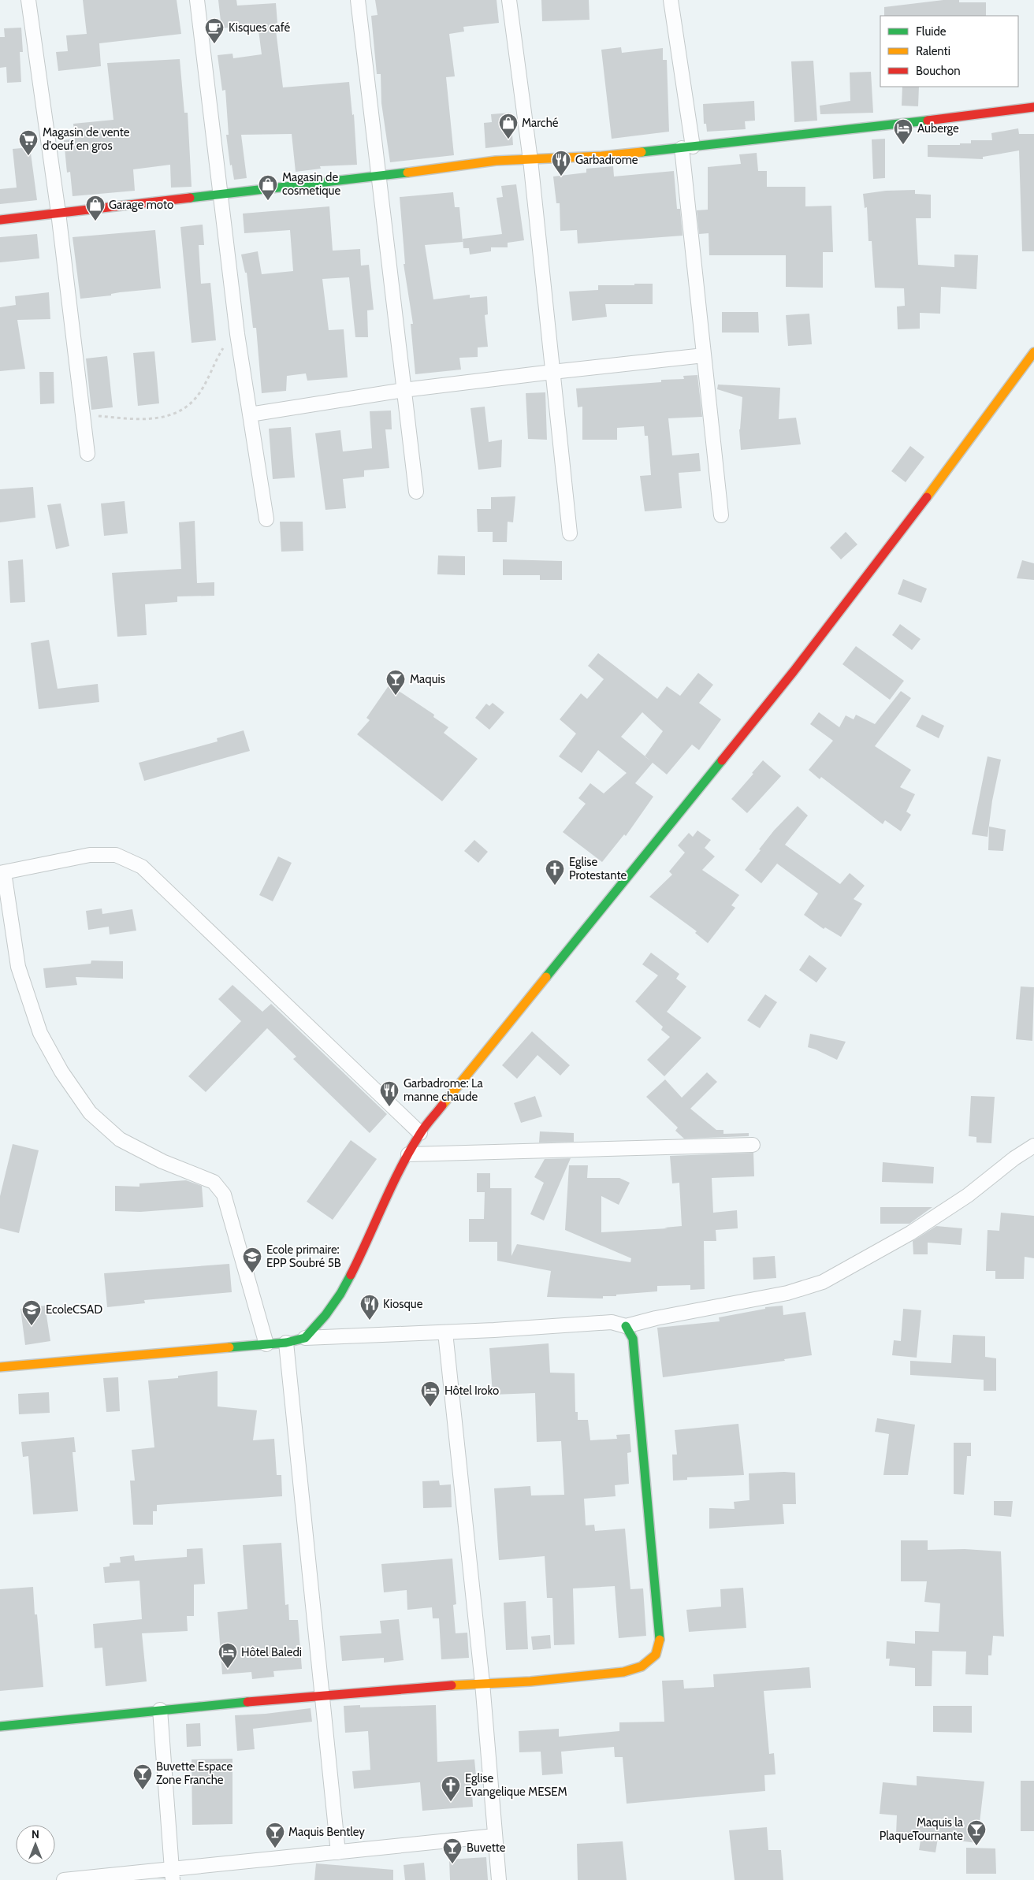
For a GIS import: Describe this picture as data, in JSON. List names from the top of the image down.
{
  "places": {
    "cafe": ["Kisques café"],
    "shop": ["Marché", "Magasin de cosmetique", "Garage moto"],
    "hotel": ["Auberge", "Hôtel Iroko", "Hôtel Baledi"],
    "supermarket": ["Magasin de vente d'oeuf en gros"],
    "restaurant": ["Garbadrome", "Garbadrome: La manne chaude", "Kiosque"],
    "bar": [
      "Maquis",
      "Buvette Espace Zone Franche",
      "Maquis la PlaqueTournante",
      "Maquis Bentley",
      "Buvette"
    ],
    "church": ["Eglise Protestante", "Eglise Evangelique MESEM"],
    "school or university": ["Ecole primaire: EPP Soubré 5B", "EcoleCSAD"]
  },
  "legend": ["Fluide", "Ralenti", "Bouchon"],
  "north": "top"
}
